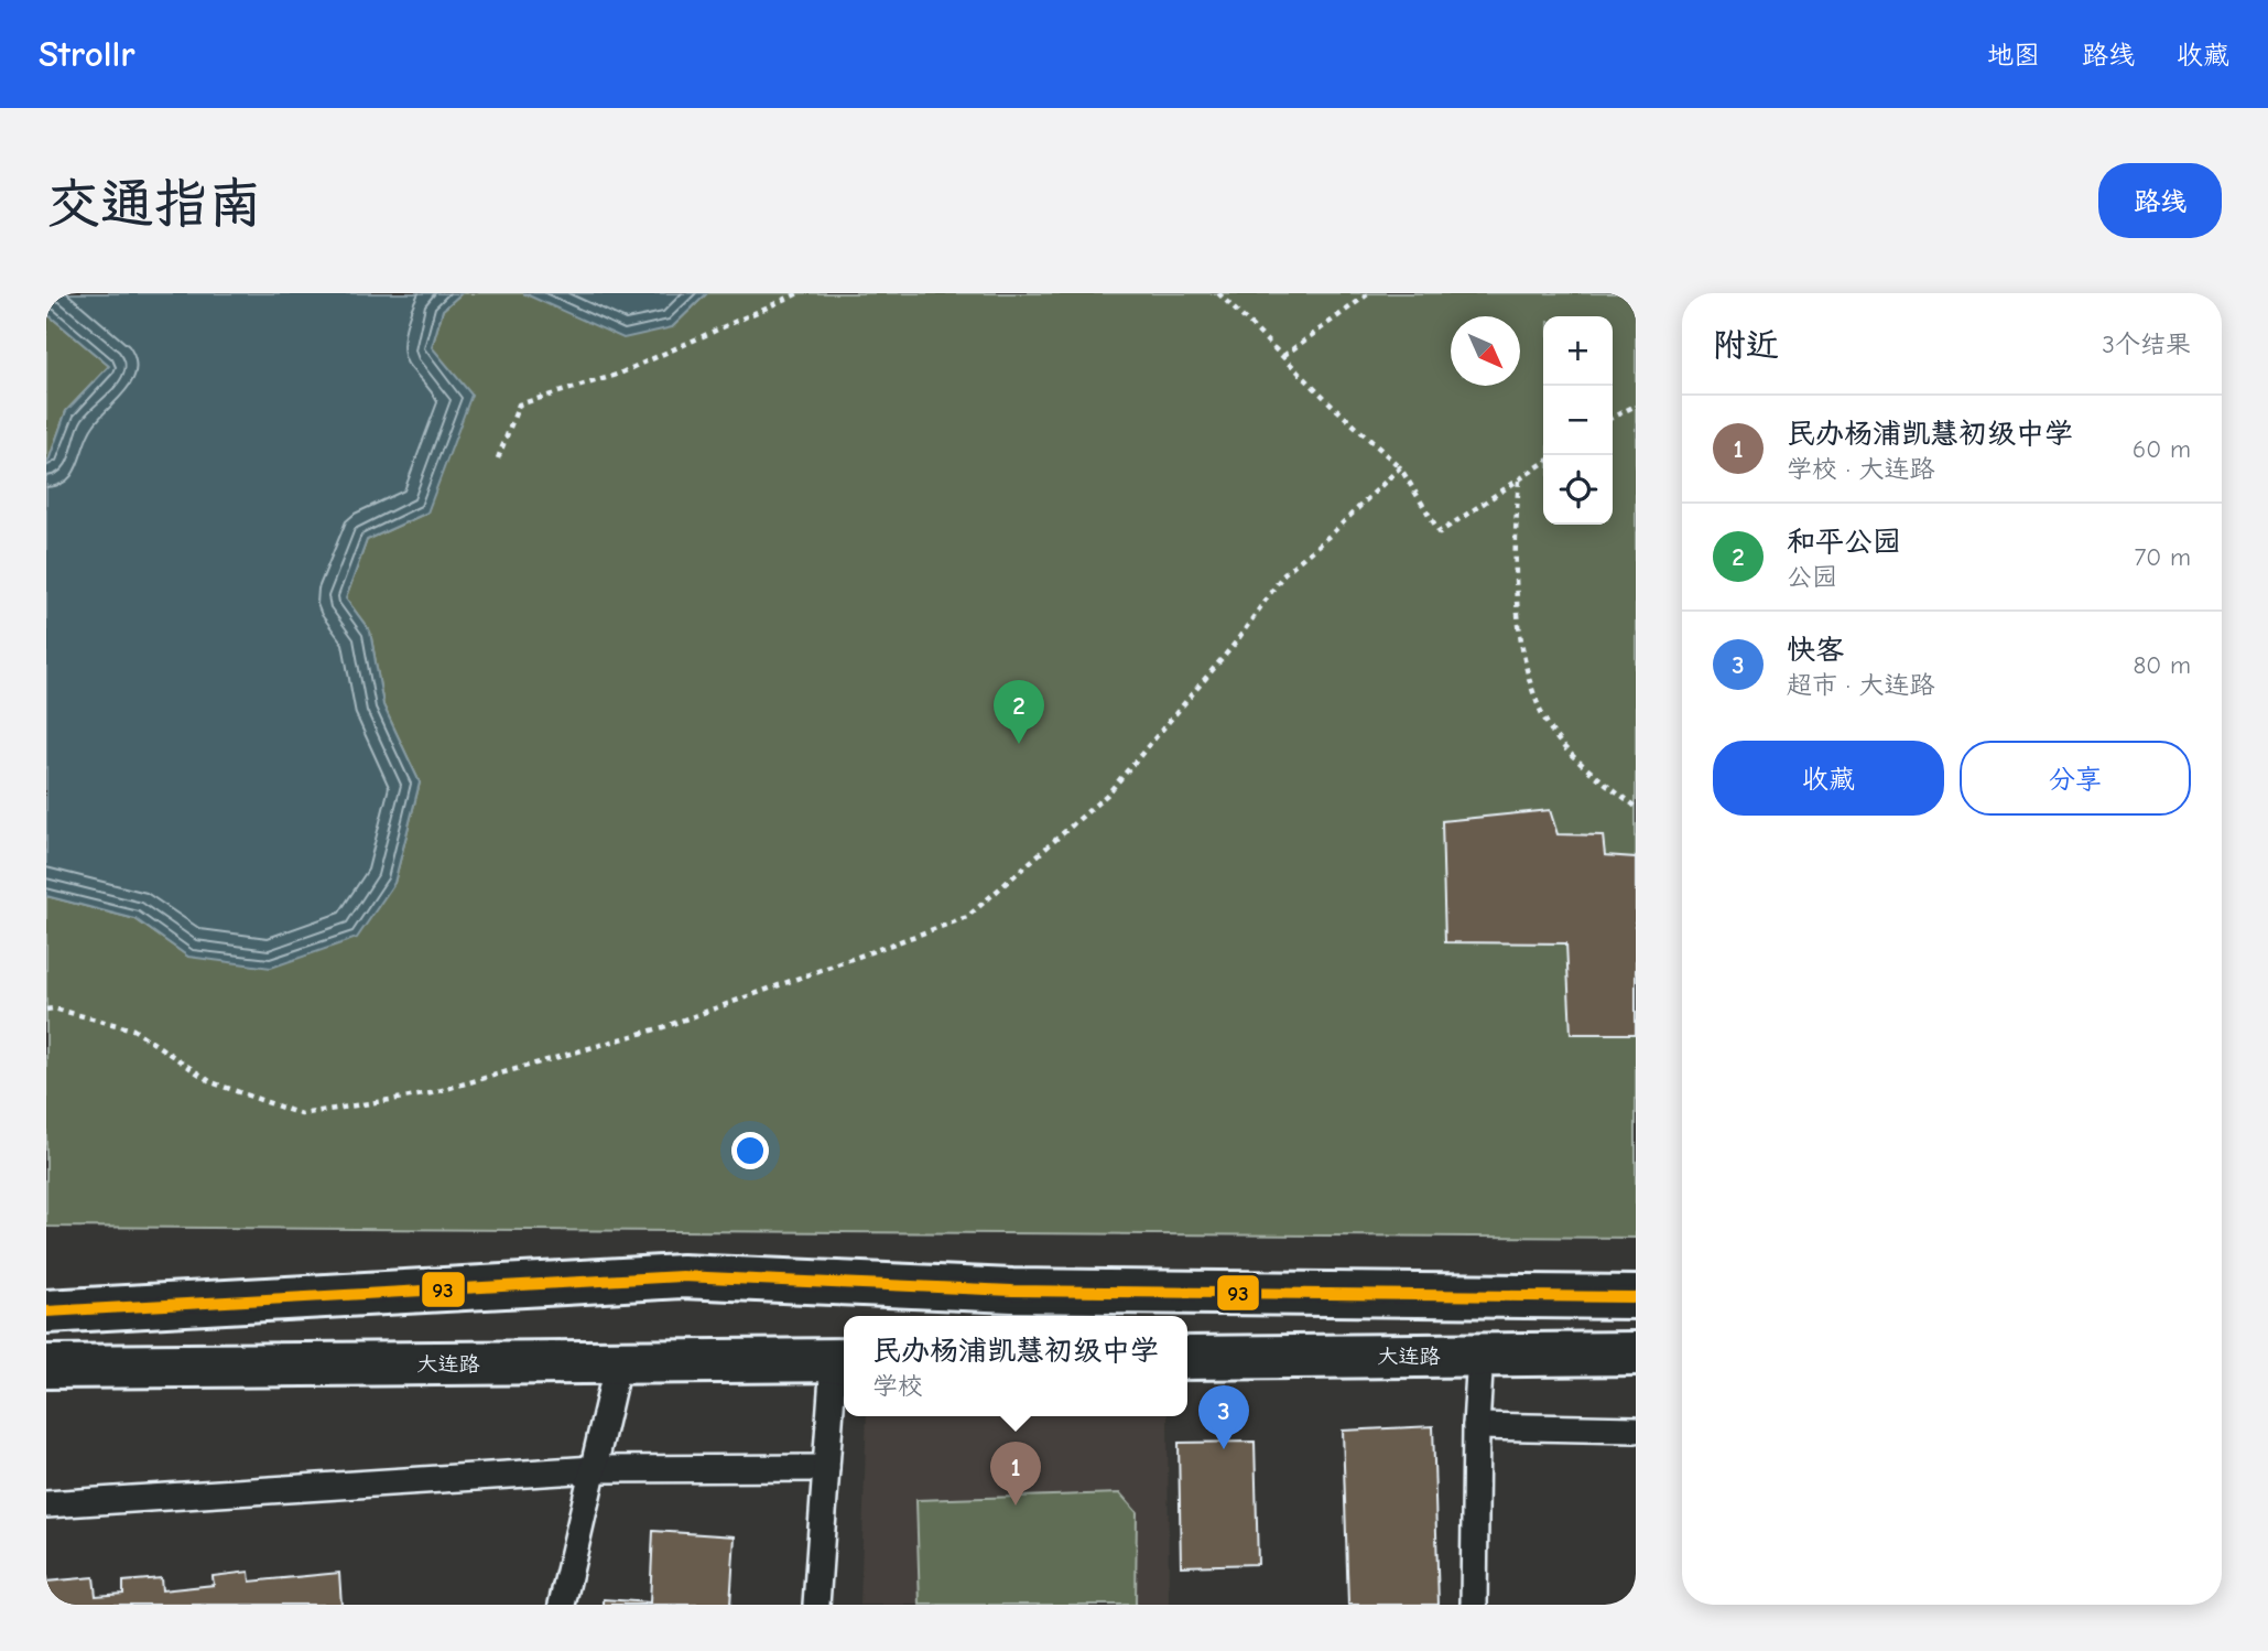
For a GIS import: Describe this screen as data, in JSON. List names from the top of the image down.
{
  "streets": {
    "main road": ["大连路"]
  },
  "lines": ["transit line 93"],
  "north": "bottom right",
  "page": {
    "header": "Strollr",
    "nav": ["地图", "路线", "收藏"],
    "buttons": [
      "路线",
      ["收藏", "分享"]
    ],
    "title": "交通指南",
    "heading": ["附近", "3个结果"],
    "map_buttons": ["+", "−"],
    "list": [
      {
        "mark": "1",
        "name": "民办杨浦凯慧初级中学",
        "note": "学校 · 大连路",
        "value": "60 m"
      },
      {
        "mark": "2",
        "name": "和平公园",
        "note": "公园",
        "value": "70 m"
      },
      {
        "mark": "3",
        "name": "快客",
        "note": "超市 · 大连路",
        "value": "80 m"
      }
    ],
    "pins": ["2", "3", "1"],
    "popup": ["民办杨浦凯慧初级中学", "学校"]
  }
}
